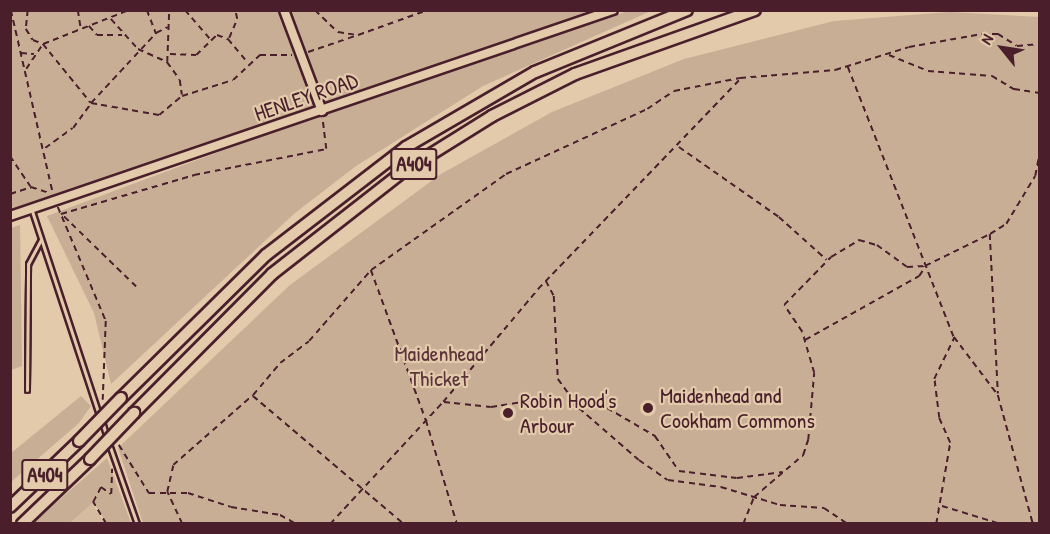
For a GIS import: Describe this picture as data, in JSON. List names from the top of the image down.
{
  "streets": {
    "highway": ["A404"],
    "street": ["HENLEY ROAD"]
  },
  "parks": ["Maidenhead Thicket"],
  "places": ["Maidenhead and Cookham Commons", "Robin Hood's Arbour"],
  "north": "top left"
}
